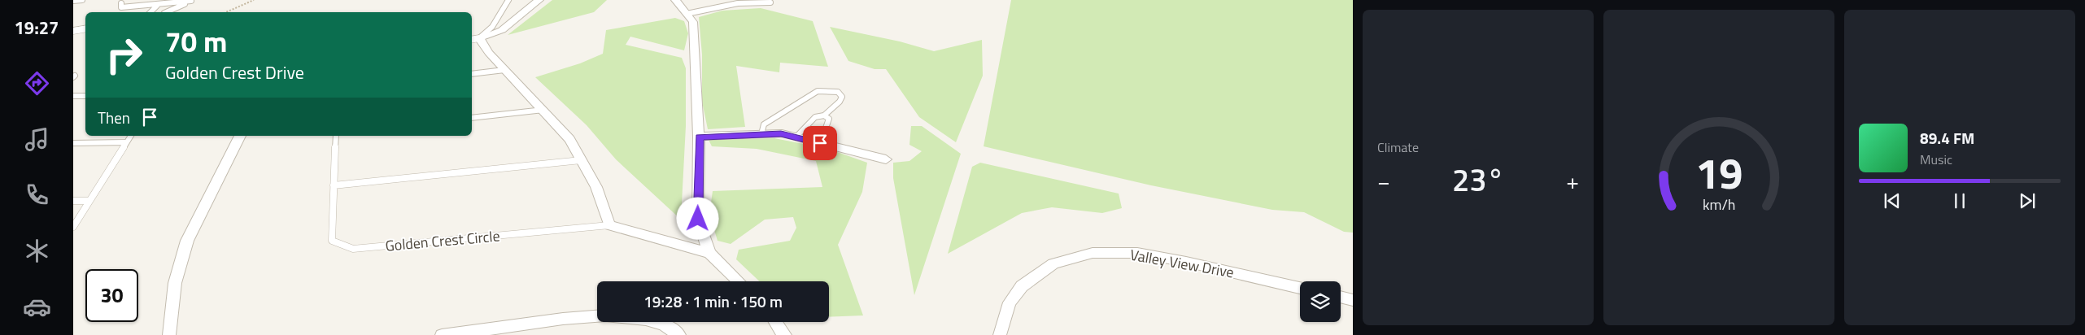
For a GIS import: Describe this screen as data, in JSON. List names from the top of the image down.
{
  "streets": {
    "street": ["Golden Crest Circle", "Valley View Drive"]
  },
  "page": {
    "tabs": "19:27",
    "tile": "Climate",
    "turn": ["70 m", "Golden Crest Drive"],
    "then": "Then",
    "song": ["89.4 FM", "Music"],
    "heat": ["−", "23°", "+"],
    "limit": "30",
    "trip": "19:28 · 1 min · 150 m",
    "gauge": ["19", "km/h"]
  }
}
